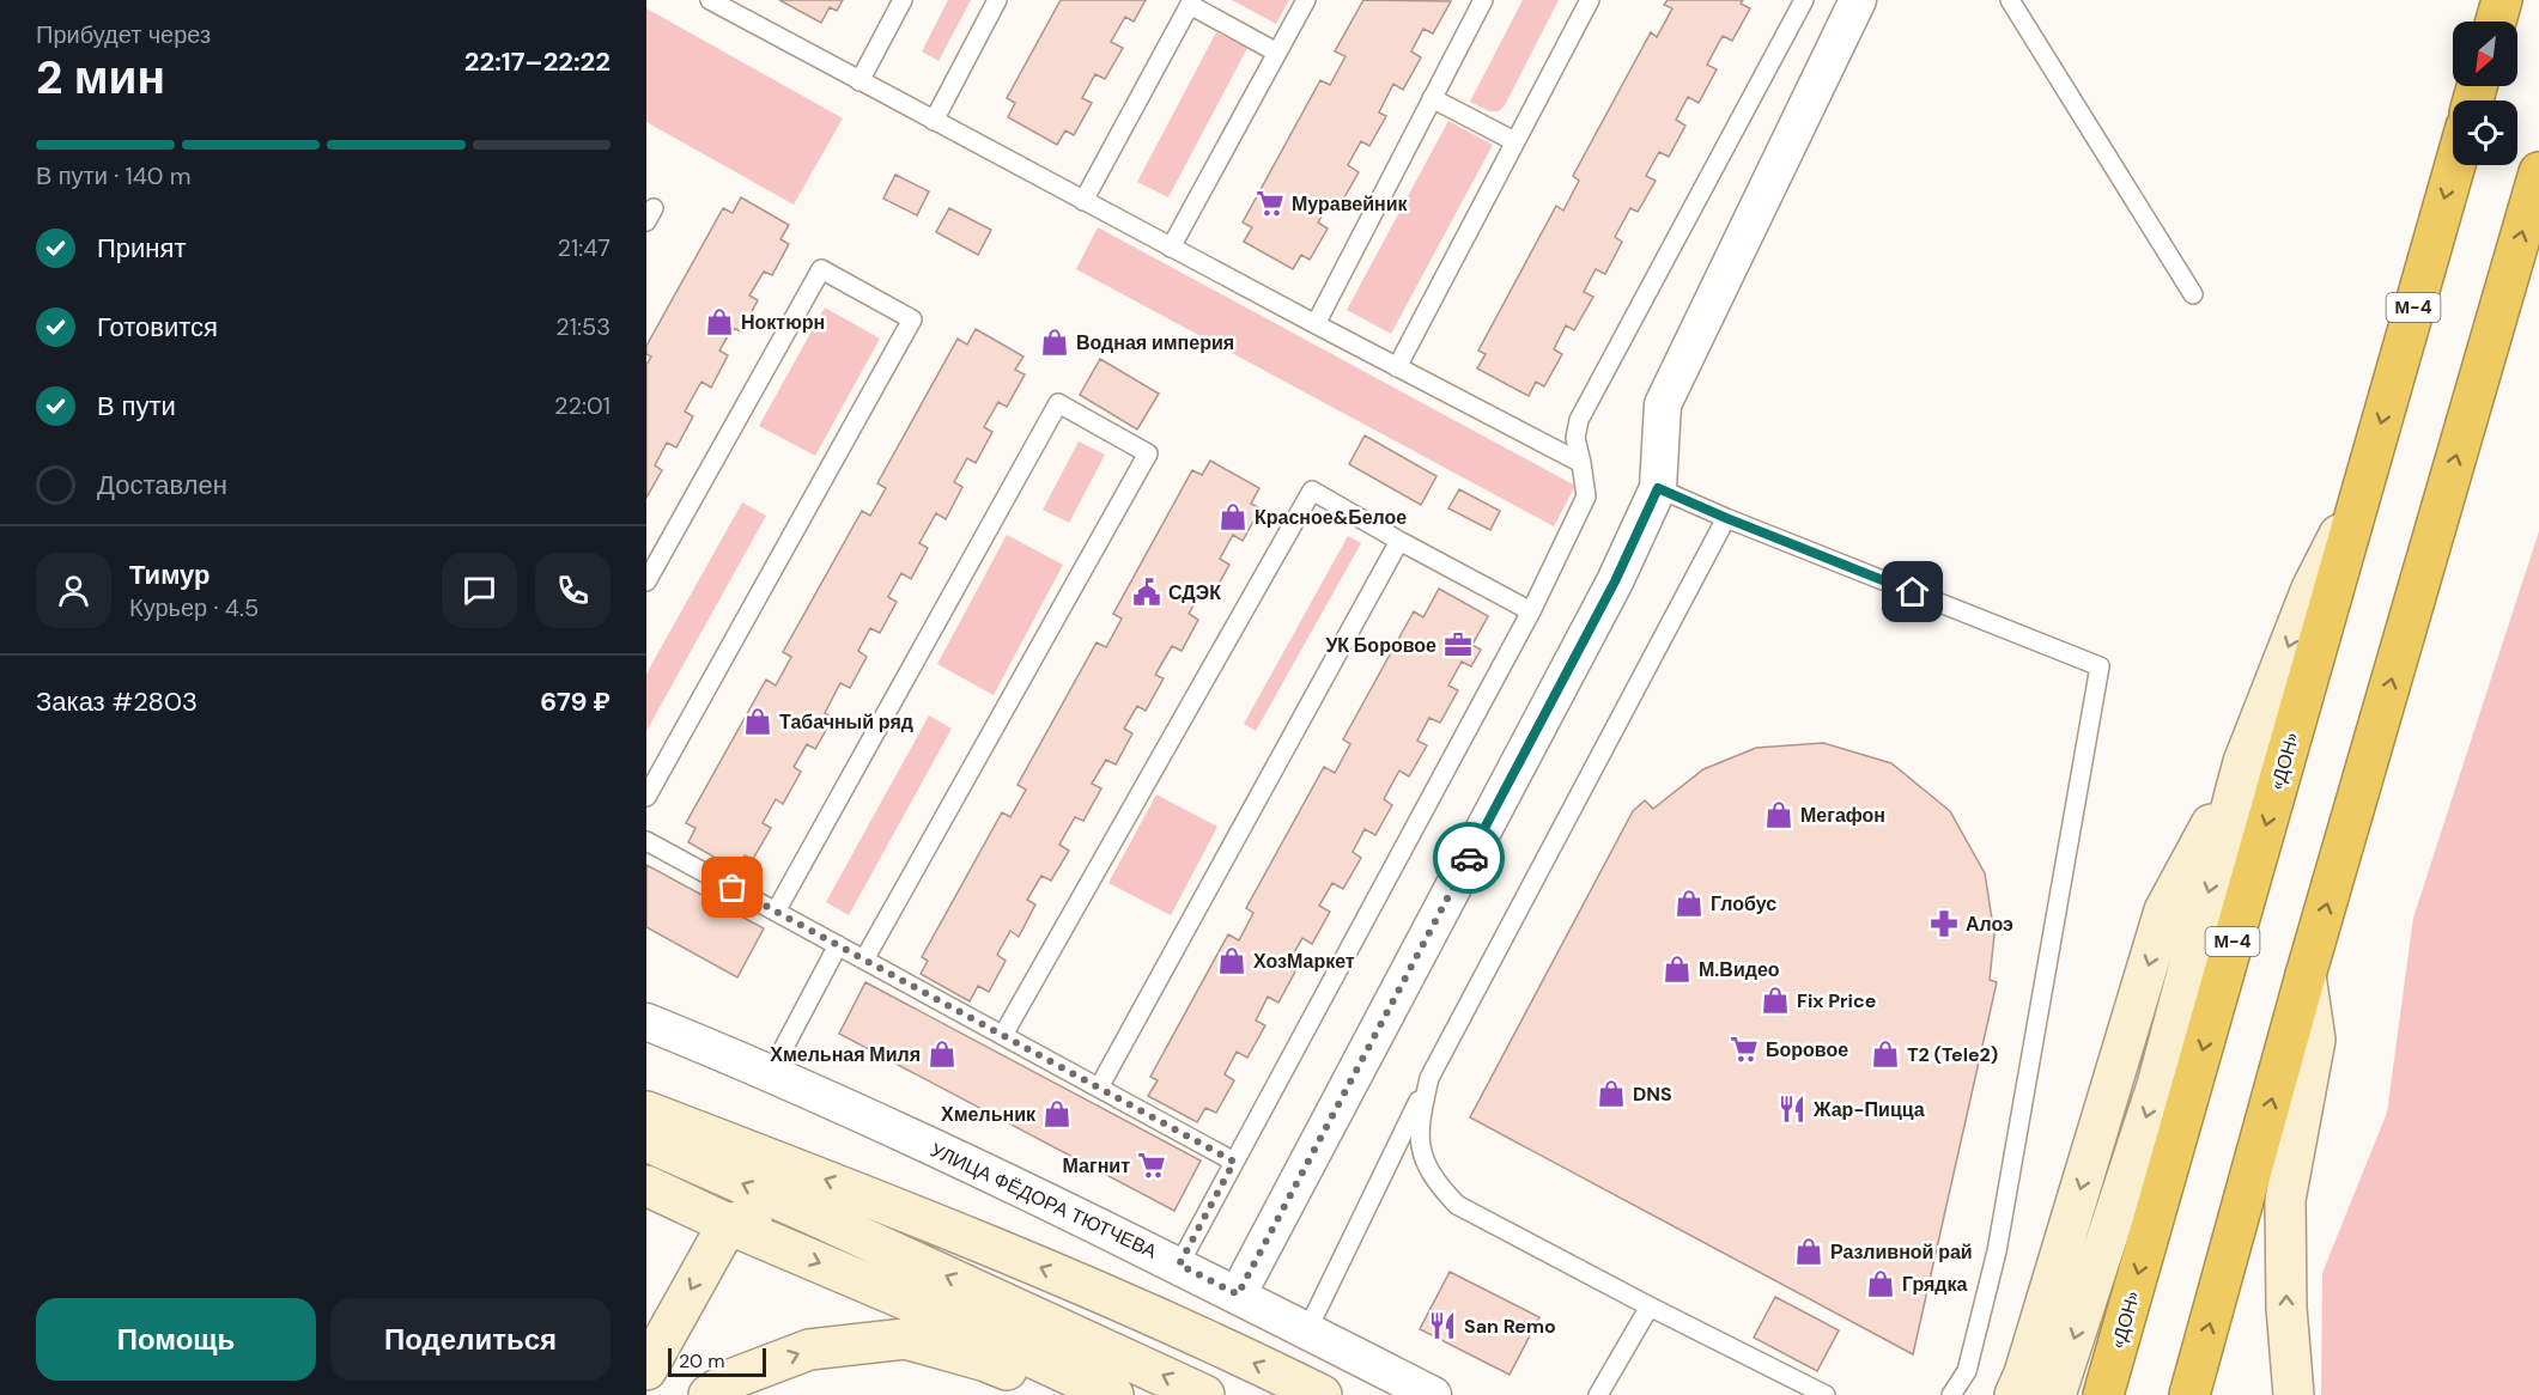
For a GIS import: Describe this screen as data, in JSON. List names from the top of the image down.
{
  "streets": {
    "highway": ["М-4", "«ДОН»"],
    "street": ["УЛИЦА ФЁДОРА ТЮТЧЕВА"]
  },
  "places": {
    "supermarket": ["Муравейник", "Боровое", "Магнит"],
    "shop": [
      "Ноктюрн",
      "Водная империя",
      "Красное&Белое",
      "Табачный ряд",
      "Мегафон",
      "Глобус",
      "ХозМаркет",
      "М.Видео",
      "Fix Price",
      "Хмельная Миля",
      "T2 (Tele2)",
      "DNS",
      "Хмельник",
      "Разливной рай",
      "Грядка"
    ],
    "public building": ["СДЭК"],
    "office": ["УК Боровое"],
    "pharmacy": ["Алоэ"],
    "restaurant": ["Жар-Пицца", "San Remo"]
  },
  "scale_bar": "20 m",
  "north": "bottom left",
  "page": {
    "heading": ["2 мин", "Прибудет через", "22:17–22:22"],
    "panel": [
      "Тимур",
      "Курьер · 4.5",
      "Заказ #2803",
      "679 ₽"
    ],
    "bar": "В пути · 140 m",
    "list": [
      ["Принят", "21:47"],
      ["Готовится", "21:53"],
      ["В пути", "22:01"],
      "Доставлен"
    ],
    "buttons": ["Помощь", "Поделиться"],
    "scale": "20 m"
  }
}
